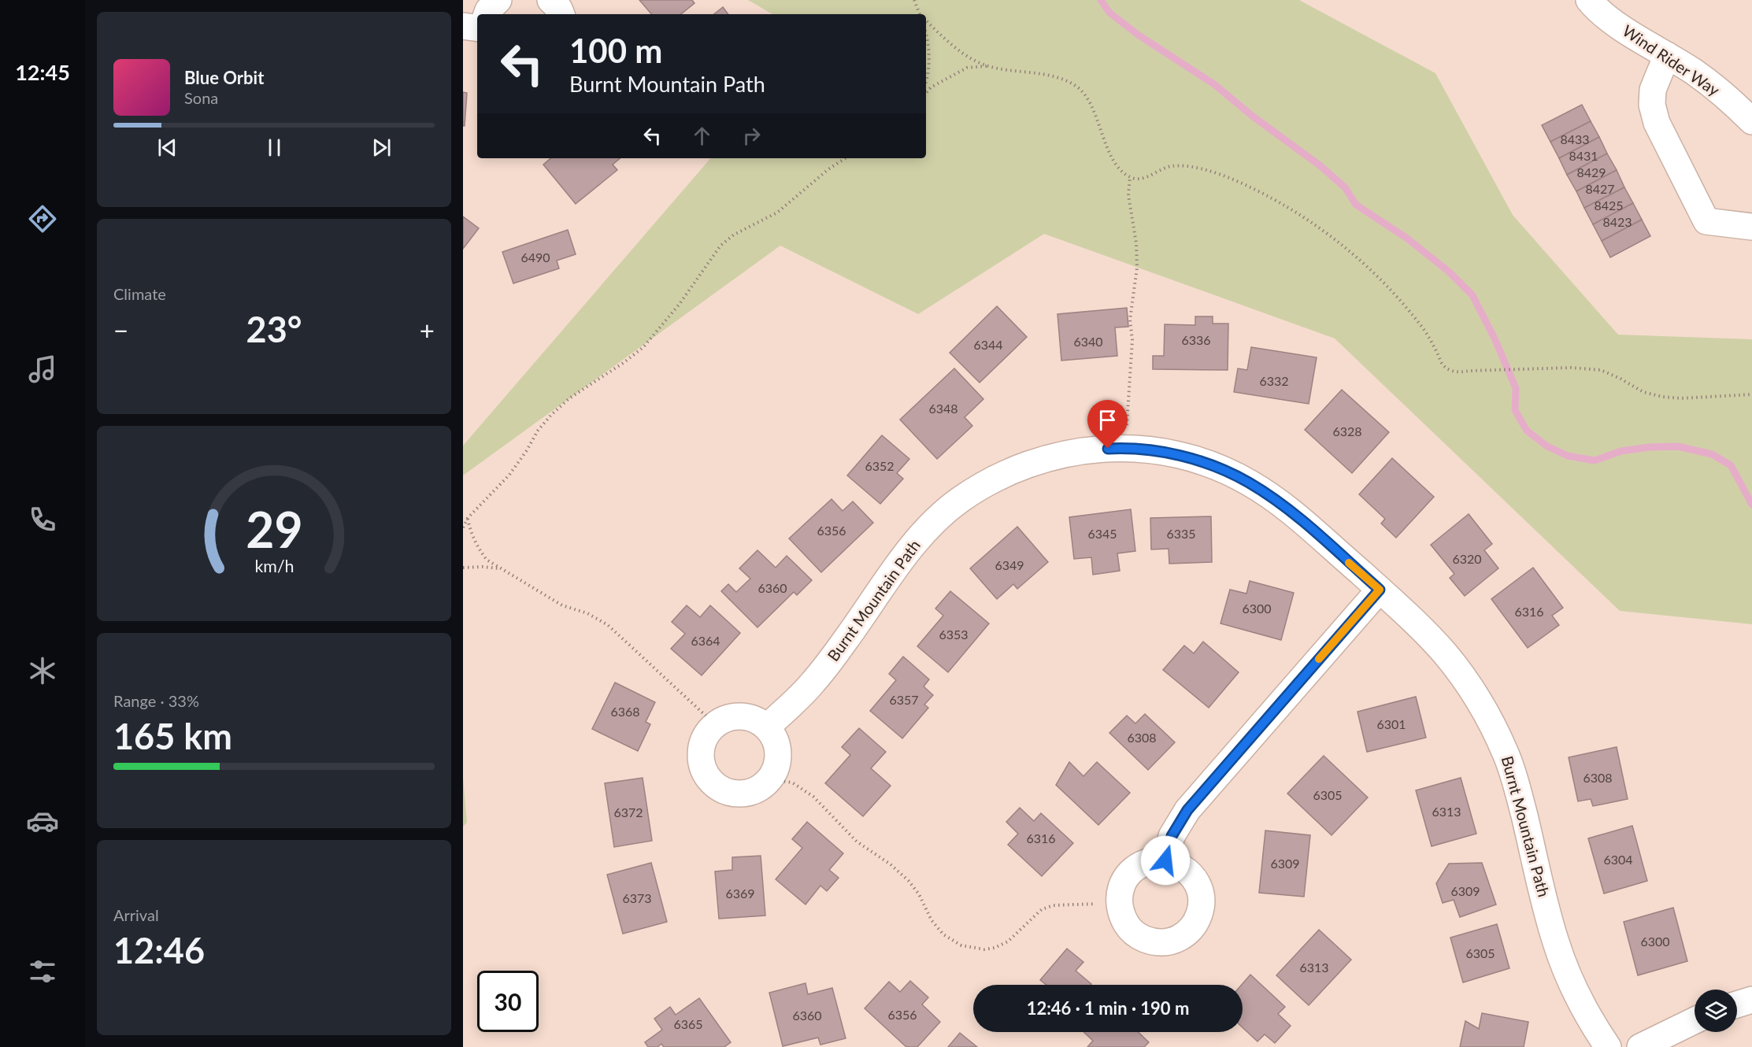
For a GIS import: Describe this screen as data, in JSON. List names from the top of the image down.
{
  "streets": {
    "street": ["Wind Rider Way", "Burnt Mountain Path"]
  },
  "house_numbers": [
    "8433",
    "8431",
    "8429",
    "8427",
    "8425",
    "8423",
    "6490",
    "6336",
    "6340",
    "6344",
    "6332",
    "6348",
    "6328",
    "6352",
    "6356",
    "6345",
    "6335",
    "6320",
    "6349",
    "6360",
    "6300",
    "6316",
    "6353",
    "6364",
    "6357",
    "6368",
    "6301",
    "6308",
    "6308",
    "6305",
    "6313",
    "6372",
    "6316",
    "6304",
    "6309",
    "6309",
    "6369",
    "6373",
    "6300",
    "6305",
    "6313",
    "6356",
    "6360",
    "6365"
  ],
  "page": {
    "tabs": "12:45",
    "turn": ["100 m", "Burnt Mountain Path"],
    "song": ["Blue Orbit", "Sona"],
    "tile": [
      "Climate",
      ["Range · 33%", "165 km"],
      ["Arrival", "12:46"]
    ],
    "heat": ["−", "23°", "+"],
    "limit": "30",
    "trip": "12:46 · 1 min · 190 m",
    "gauge": ["29", "km/h"]
  }
}
